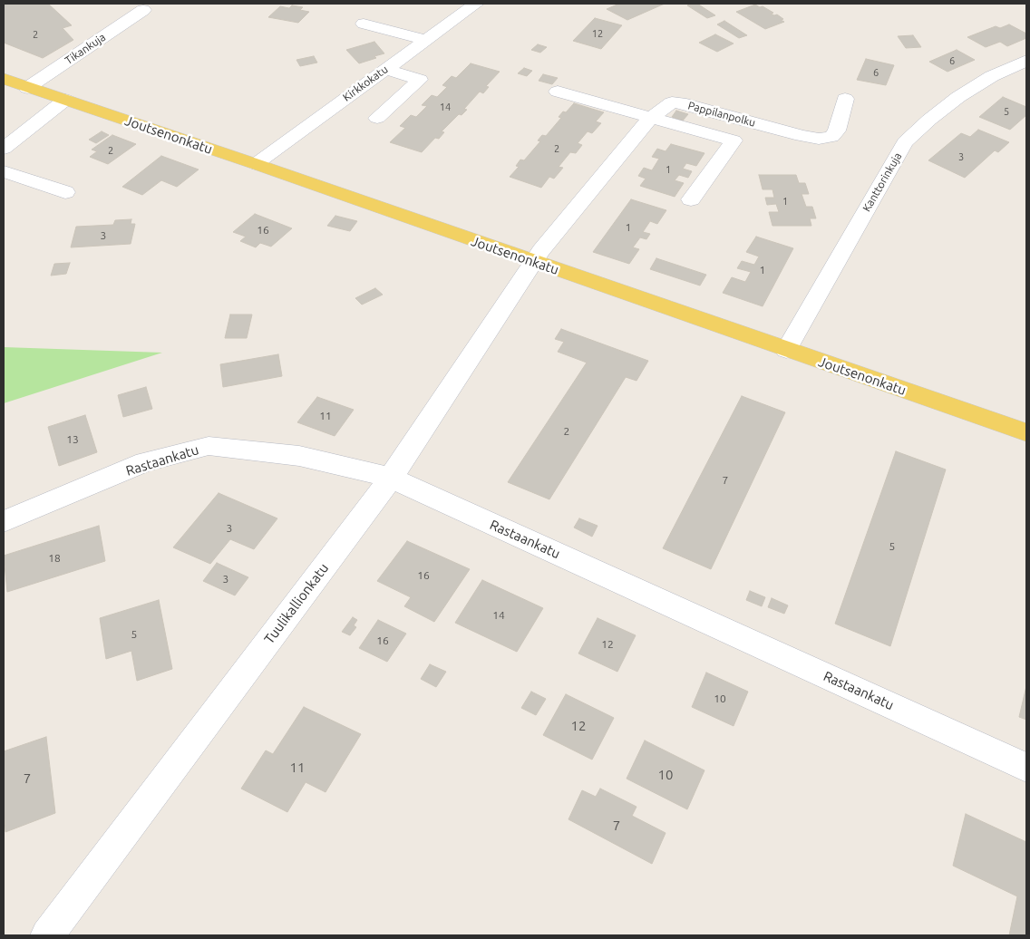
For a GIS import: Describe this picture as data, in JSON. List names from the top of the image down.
{
  "streets": {
    "main road": ["Joutsenonkatu"],
    "street": [
      "Tikankuja",
      "Kirkkokatu",
      "Pappilanpolku",
      "Kanttorinkuja",
      "Rastaankatu",
      "Tuulikallionkatu"
    ]
  },
  "crossings": [
    ["Tikankuja", "Joutsenonkatu"],
    ["Kirkkokatu", "Joutsenonkatu"],
    ["Pappilanpolku", "Joutsenonkatu"],
    ["Pappilanpolku", "Tuulikallionkatu"],
    ["Joutsenonkatu", "Kanttorinkuja"],
    ["Joutsenonkatu", "Tuulikallionkatu"],
    ["Rastaankatu", "Tuulikallionkatu"]
  ],
  "house_numbers": [
    "12",
    "2",
    "6",
    "6",
    "14",
    "5",
    "2",
    "2",
    "3",
    "1",
    "1",
    "1",
    "16",
    "3",
    "1",
    "11",
    "2",
    "13",
    "7",
    "3",
    "5",
    "18",
    "16",
    "3",
    "14",
    "5",
    "16",
    "12",
    "10",
    "12",
    "11",
    "10",
    "7",
    "7"
  ]
}
